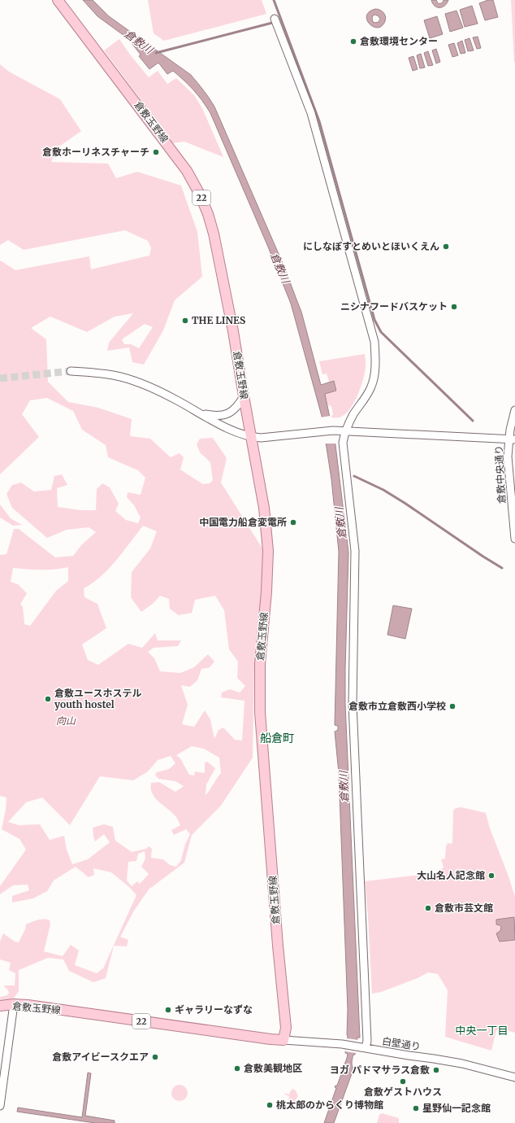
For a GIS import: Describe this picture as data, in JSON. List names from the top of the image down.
{
  "streets": {
    "main road": ["倉敷玉野線", "22"],
    "street": ["倉敷中央通り", "白壁通り"]
  },
  "crossings": [
    ["倉敷玉野線", "白壁通り"]
  ],
  "districts": ["船倉町", "中央一丁目"],
  "water": ["倉敷川"],
  "parks": ["向山"],
  "places": [
    "倉敷環境センター",
    "倉敷ホーリネスチャーチ",
    "にしなぽすとめいとほいくえん",
    "ニシナフードバスケット",
    "THE LINES",
    "中国電力船倉変電所",
    "倉敷ユースホステル youth hostel",
    "倉敷市立倉敷西小学校",
    "大山名人記念館",
    "倉敷市芸文館",
    "ギャラリーなずな",
    "倉敷アイビースクエア",
    "倉敷美観地区",
    "ヨガ パドマサラス倉敷",
    "倉敷ゲストハウス",
    "桃太郎のからくり博物館",
    "星野仙一記念館"
  ]
}
